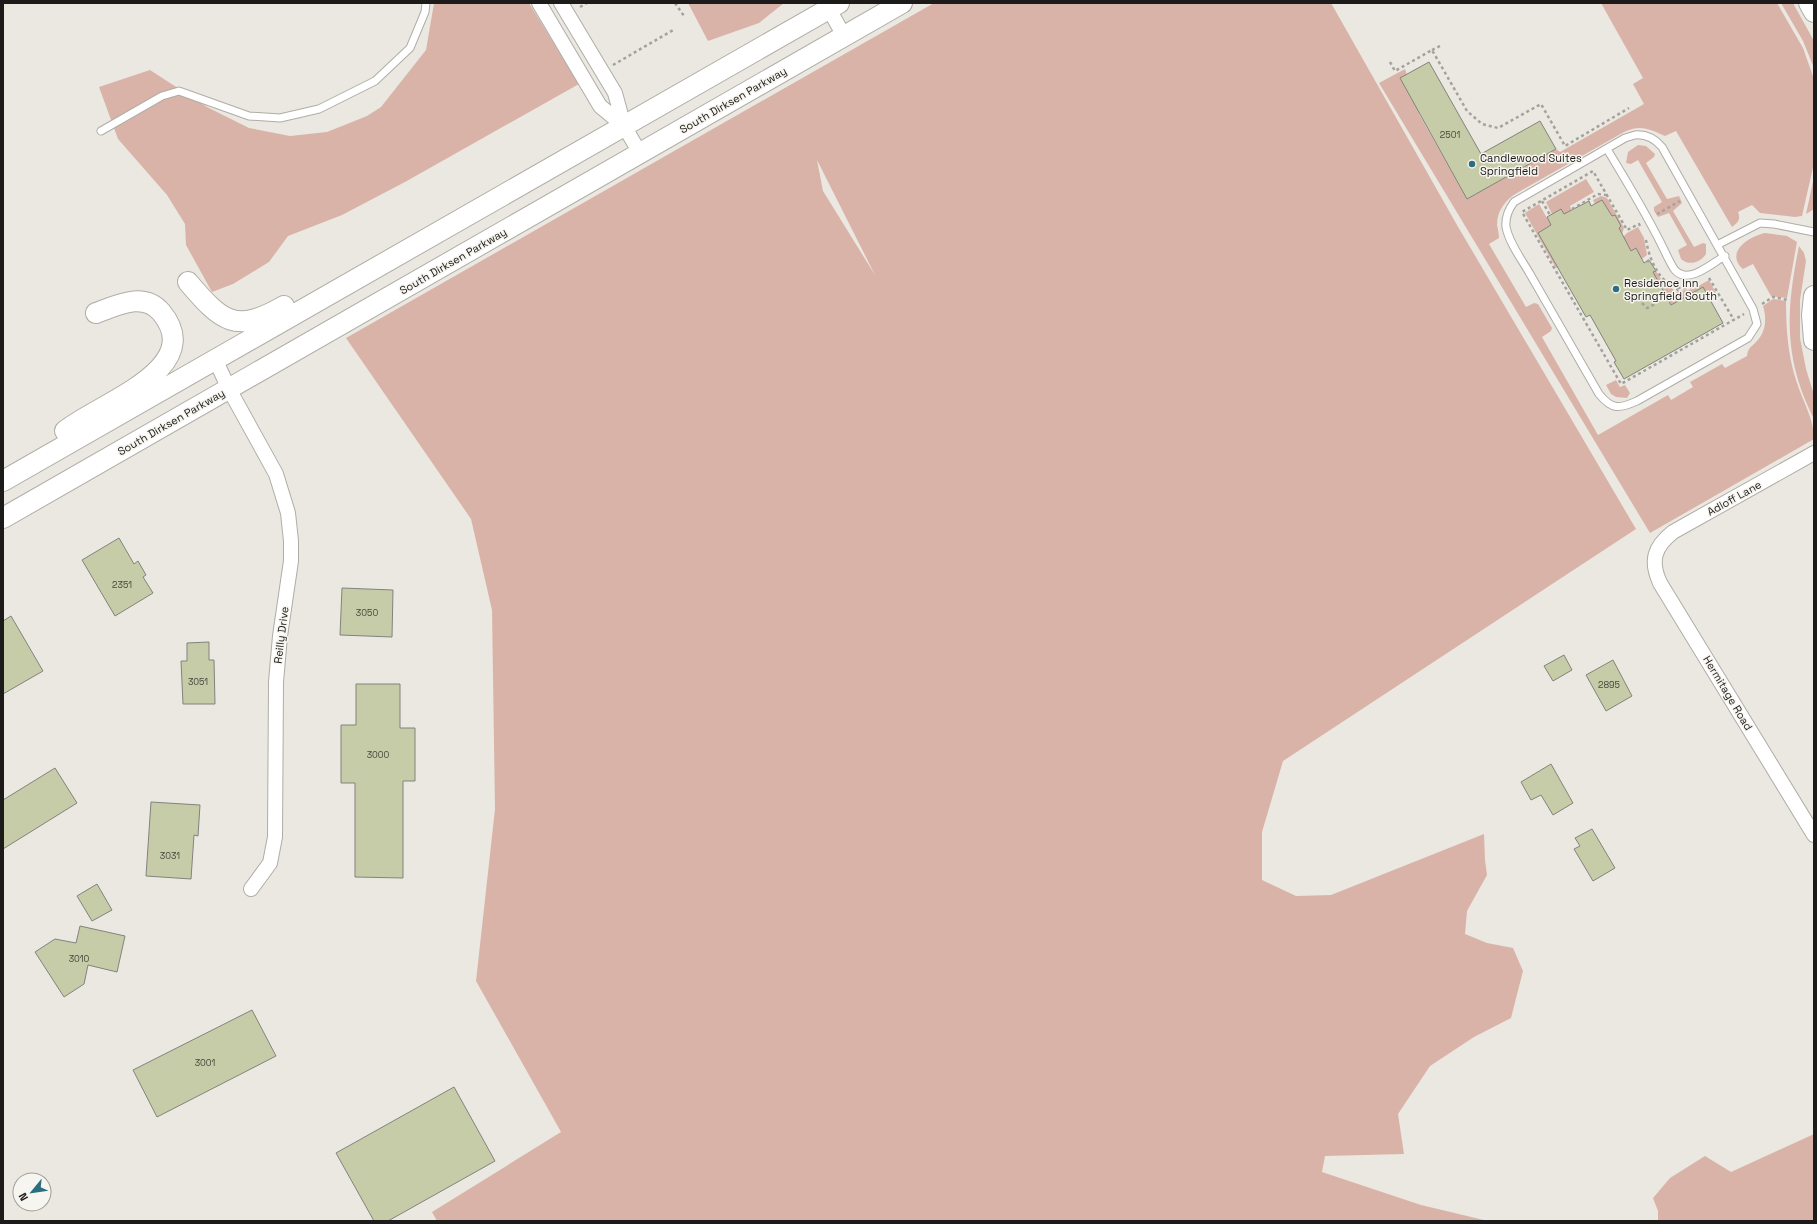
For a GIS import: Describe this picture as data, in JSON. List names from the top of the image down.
{
  "streets": {
    "main road": ["South Dirksen Parkway"],
    "street": ["Adloff Lane", "Reilly Drive", "Hermitage Road"]
  },
  "crossings": [
    ["South Dirksen Parkway", "Reilly Drive"],
    ["Adloff Lane", "Hermitage Road"]
  ],
  "places": ["Candlewood Suites Springfield", "Residence Inn Springfield South"],
  "house_numbers": [
    "2501",
    "2351",
    "3050",
    "3051",
    "2895",
    "3000",
    "3031",
    "3010",
    "3001"
  ],
  "north": "bottom left"
}
